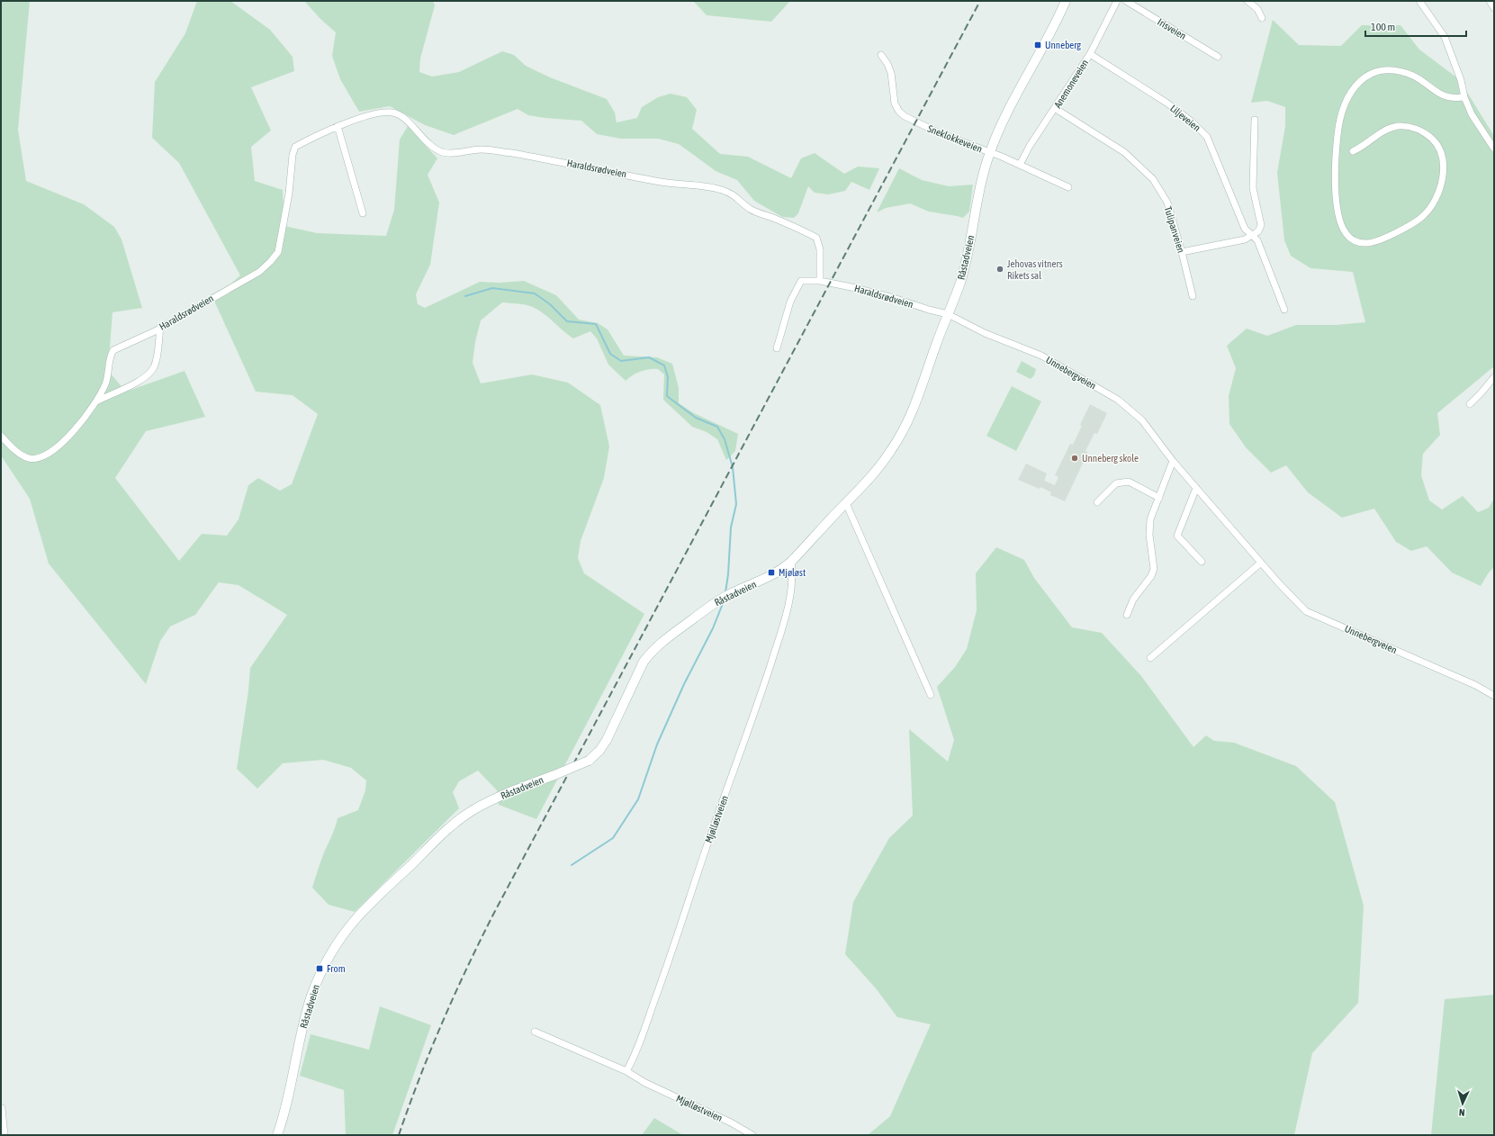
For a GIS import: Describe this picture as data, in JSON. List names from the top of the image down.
{
  "streets": {
    "main road": ["Råstadveien"],
    "street": [
      "Irisveien",
      "Anemoneveien",
      "Liljeveien",
      "Sneklokkeveien",
      "Haraldsrødveien",
      "Tulipanveien",
      "Unnebergveien",
      "Mjølløstveien"
    ]
  },
  "crossings": [
    ["Anemoneveien", "Liljeveien"],
    ["Anemoneveien", "Sneklokkeveien"],
    ["Anemoneveien", "Tulipanveien"],
    ["Sneklokkeveien", "Råstadveien"],
    ["Haraldsrødveien", "Råstadveien"],
    ["Haraldsrødveien", "Unnebergveien"],
    ["Råstadveien", "Unnebergveien"],
    ["Råstadveien", "Mjølløstveien"]
  ],
  "places": {
    "transit": ["Unneberg", "Mjøløst", "From"],
    "other": ["Jehovas vitners Rikets sal", "Unneberg skole"]
  },
  "scale_bar": "100 m",
  "north": "bottom"
}
